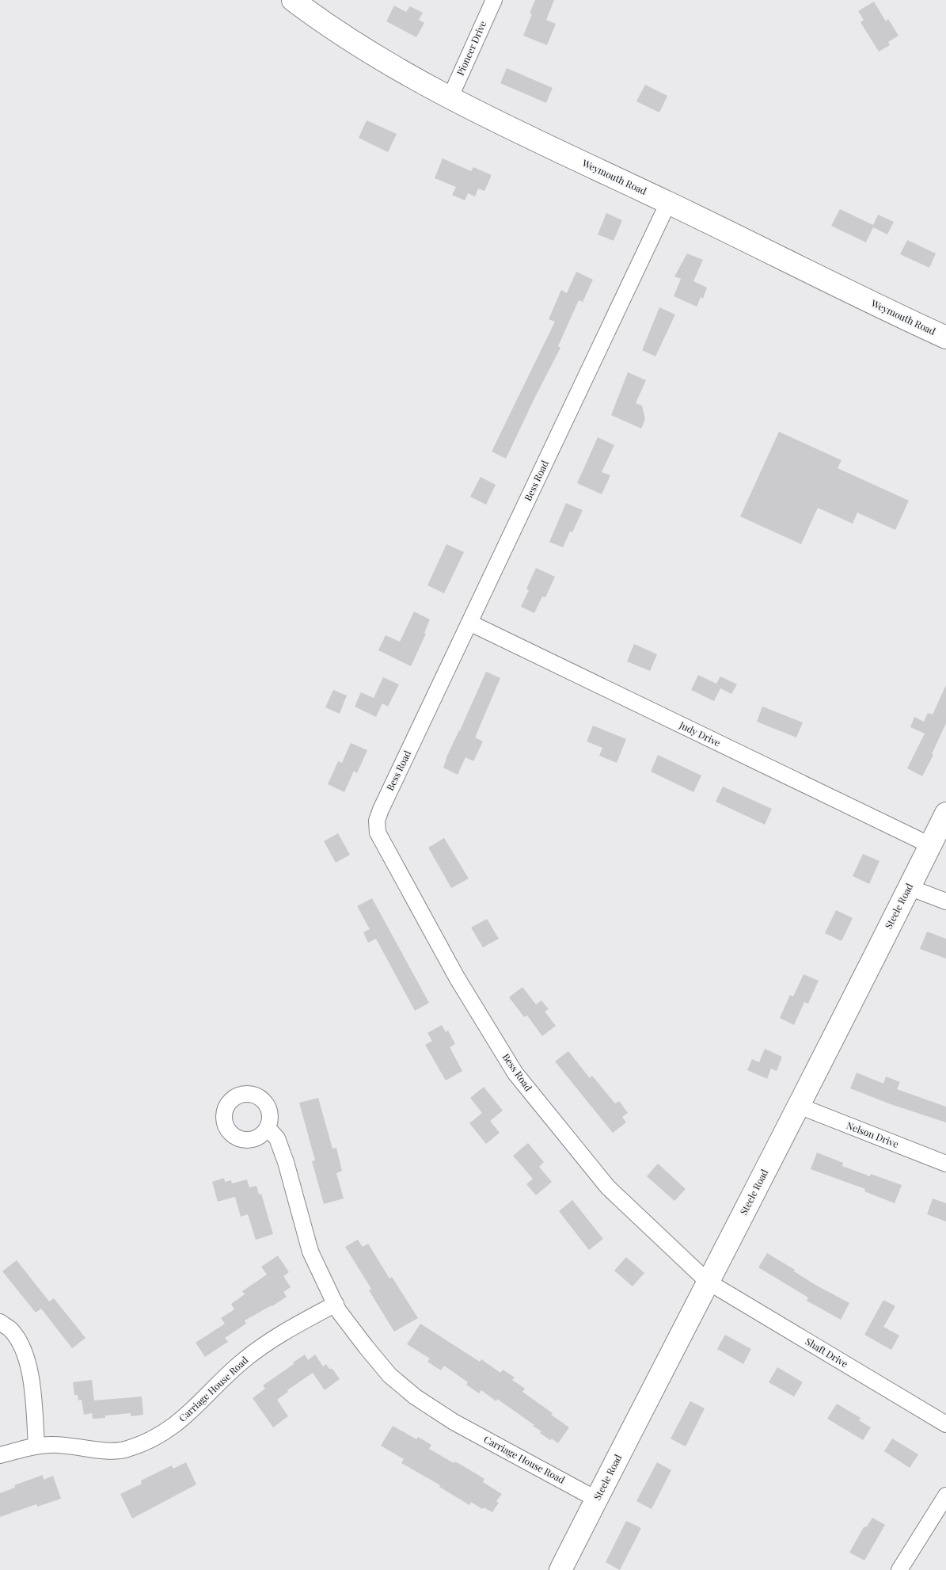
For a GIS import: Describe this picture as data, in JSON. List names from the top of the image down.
{
  "streets": {
    "street": [
      "Pioneer Drive",
      "Weymouth Road",
      "Bess Road",
      "Judy Drive",
      "Steele Road",
      "Nelson Drive",
      "Shaft Drive",
      "Carriage House Road"
    ]
  },
  "crossings": [
    ["Pioneer Drive", "Weymouth Road"],
    ["Weymouth Road", "Bess Road"],
    ["Bess Road", "Judy Drive"],
    ["Bess Road", "Steele Road"],
    ["Bess Road", "Shaft Drive"],
    ["Judy Drive", "Steele Road"],
    ["Steele Road", "Nelson Drive"],
    ["Steele Road", "Shaft Drive"],
    ["Steele Road", "Carriage House Road"]
  ]
}
